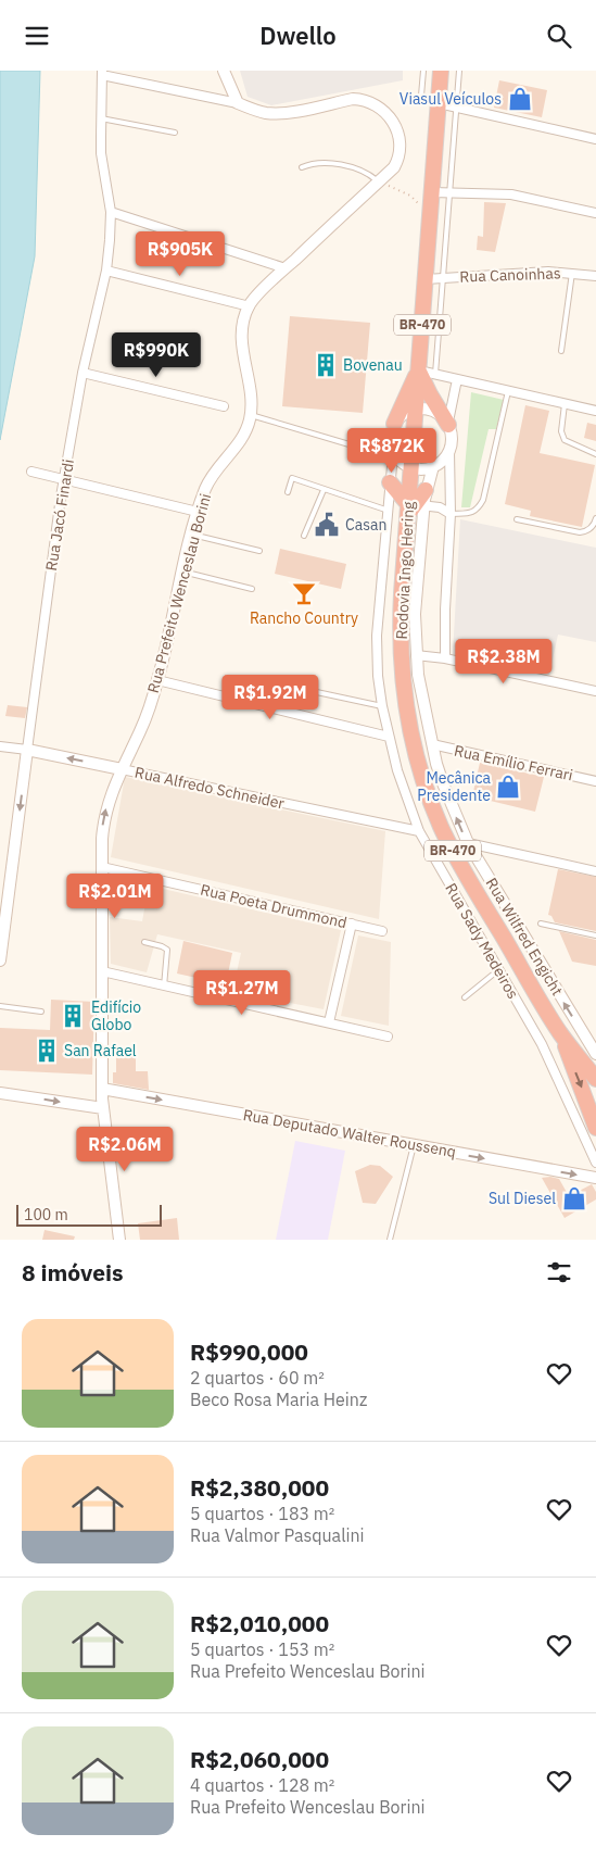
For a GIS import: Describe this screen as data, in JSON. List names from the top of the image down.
{
  "streets": {
    "highway": ["BR-470", "Rodovia Ingo Hering"],
    "street": [
      "Rua Canoinhas",
      "Rua Jacó Finardi",
      "Rua Prefeito Wenceslau Borini",
      "Rua Emílio Ferrari",
      "Rua Alfredo Schneider",
      "Rua Poeta Drummond",
      "Rua Wilfred Engicht",
      "Rua Sady Medeiros",
      "Rua Deputado Walter Roussenq"
    ]
  },
  "crossings": [
    ["Rua Canoinhas", "Rodovia Ingo Hering"],
    ["Rua Jacó Finardi", "Rua Alfredo Schneider"],
    ["Rodovia Ingo Hering", "Rua Wilfred Engicht"],
    ["Rua Prefeito Wenceslau Borini", "Rua Alfredo Schneider"],
    ["Rua Prefeito Wenceslau Borini", "Rua Poeta Drummond"],
    ["Rua Prefeito Wenceslau Borini", "Rua Deputado Walter Roussenq"],
    ["Rua Emílio Ferrari", "Rua Wilfred Engicht"],
    ["Rua Alfredo Schneider", "Rua Sady Medeiros"]
  ],
  "one_way": ["Rua Wilfred Engicht", "Rua Deputado Walter Roussenq"],
  "places": {
    "shop": ["Viasul Veículos", "Mecânica Presidente", "Sul Diesel"],
    "building": ["Bovenau", "Edifício Globo", "San Rafael"],
    "public building": ["Casan"],
    "bar": ["Rancho Country"]
  },
  "scale_bar": "100 m",
  "page": {
    "header": "Dwello",
    "price": [
      "R$905K",
      "R$990K",
      "R$872K",
      "R$2.38M",
      "R$1.92M",
      "R$2.01M",
      "R$1.27M",
      "R$2.06M"
    ],
    "scale": "100 m",
    "heading": "8 imóveis",
    "list": [
      {
        "name": "R$990,000",
        "note": "2 quartos · 60 m² · Beco Rosa Maria Heinz"
      },
      {
        "name": "R$2,380,000",
        "note": "5 quartos · 183 m² · Rua Valmor Pasqualini"
      },
      {
        "name": "R$2,010,000",
        "note": "5 quartos · 153 m² · Rua Prefeito Wenceslau Borini"
      },
      {
        "name": "R$2,060,000",
        "note": "4 quartos · 128 m² · Rua Prefeito Wenceslau Borini"
      }
    ]
  }
}
